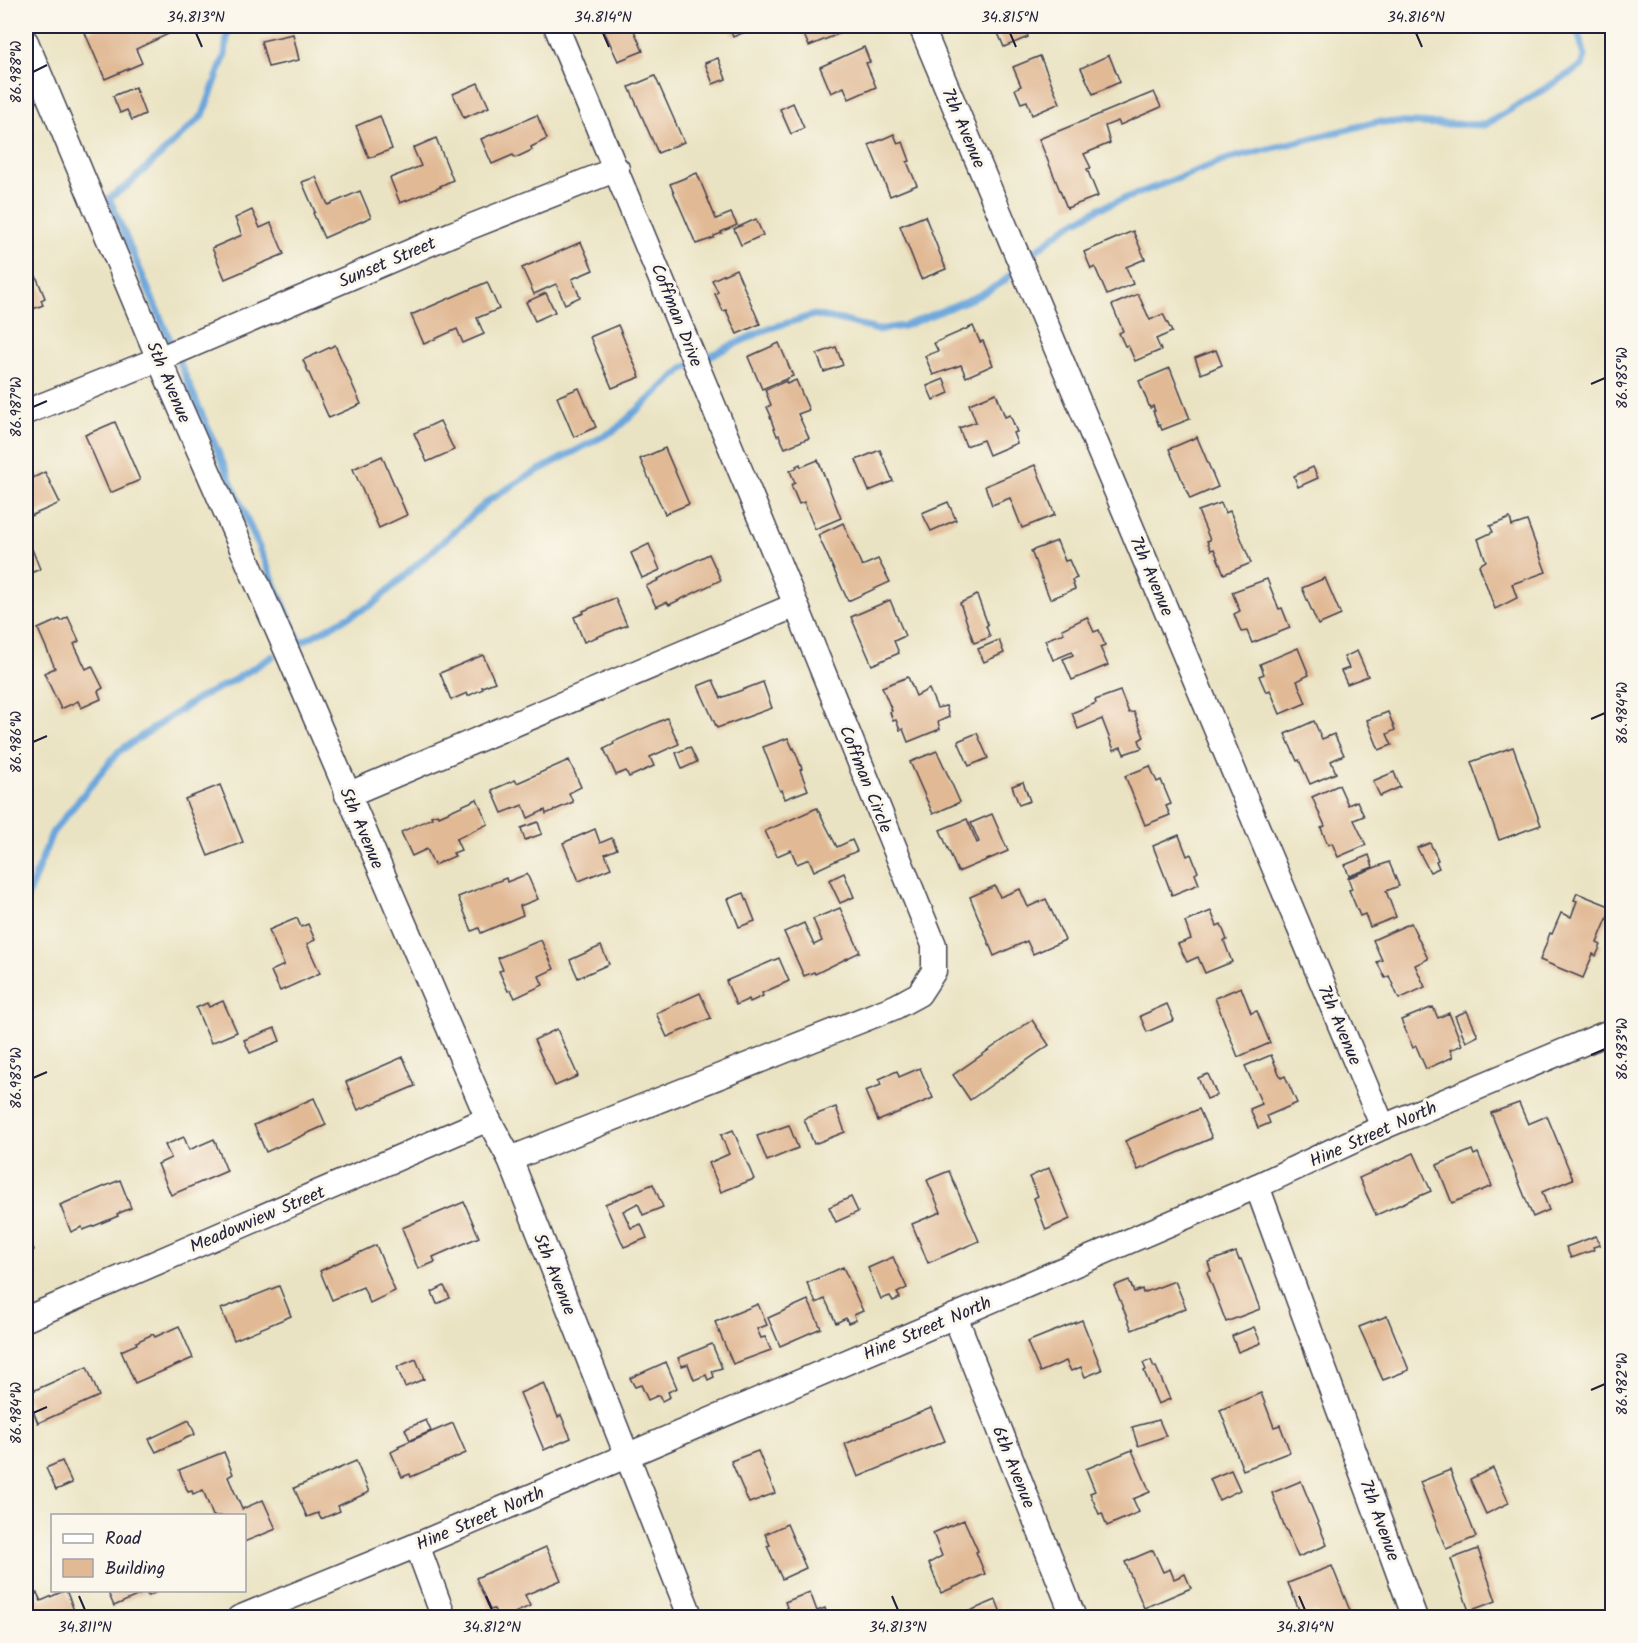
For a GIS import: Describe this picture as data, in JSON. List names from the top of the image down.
{
  "streets": {
    "street": [
      "7th Avenue",
      "Sunset Street",
      "Coffman Drive",
      "5th Avenue",
      "Coffman Circle",
      "Hine Street North",
      "Meadowview Street",
      "6th Avenue"
    ]
  },
  "crossings": [
    ["7th Avenue", "Hine Street North"],
    ["Sunset Street", "Coffman Drive"],
    ["Sunset Street", "5th Avenue"],
    ["Coffman Drive", "Coffman Circle"],
    ["5th Avenue", "Coffman Circle"],
    ["5th Avenue", "Hine Street North"],
    ["5th Avenue", "Meadowview Street"],
    ["Hine Street North", "6th Avenue"]
  ],
  "legend": ["Road", "Building"],
  "coordinates": [
    "34.813°N",
    "34.814°N",
    "34.815°N",
    "34.816°N",
    "86.988°W",
    "86.985°W",
    "86.987°W",
    "86.984°W",
    "86.986°W",
    "86.983°W",
    "86.982°W",
    "34.811°N",
    "34.812°N"
  ]
}
